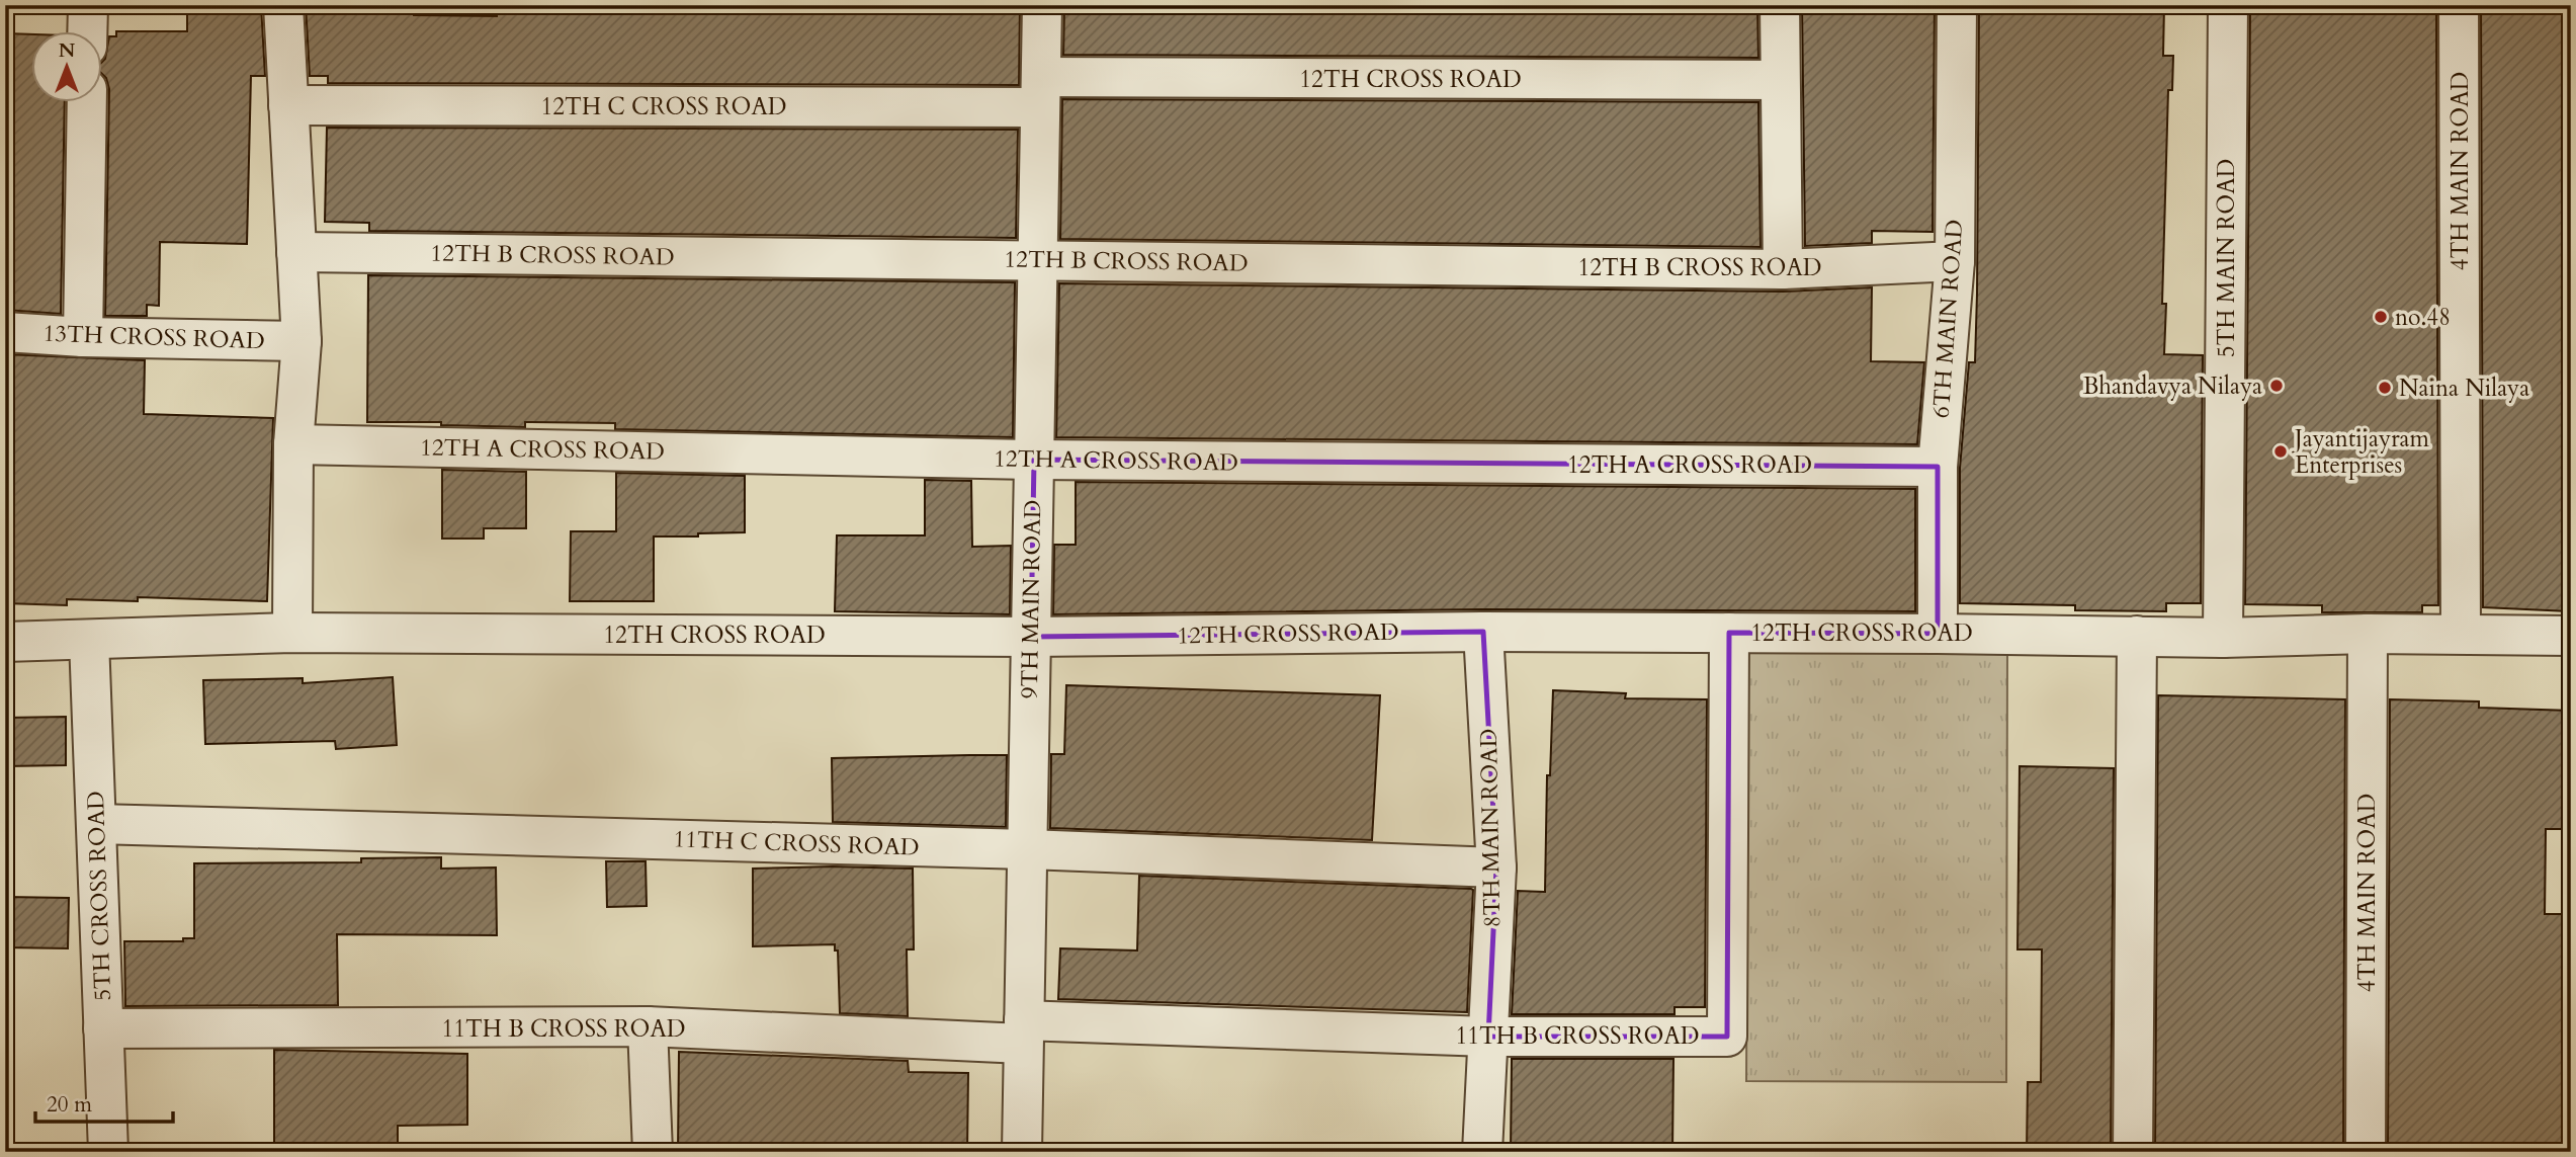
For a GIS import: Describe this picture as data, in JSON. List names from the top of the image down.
{
  "streets": {
    "street": [
      "12TH CROSS ROAD",
      "12TH C CROSS ROAD",
      "4TH MAIN ROAD",
      "12TH B CROSS ROAD",
      "5TH MAIN ROAD",
      "6TH MAIN ROAD",
      "13TH CROSS ROAD",
      "12TH A CROSS ROAD",
      "9TH MAIN ROAD",
      "8TH MAIN ROAD",
      "11TH C CROSS ROAD",
      "5TH CROSS ROAD",
      "11TH B CROSS ROAD"
    ]
  },
  "crossings": [
    ["12TH CROSS ROAD", "12TH C CROSS ROAD"],
    ["12TH CROSS ROAD", "4TH MAIN ROAD"],
    ["12TH CROSS ROAD", "5TH MAIN ROAD"],
    ["12TH CROSS ROAD", "6TH MAIN ROAD"],
    ["12TH CROSS ROAD", "9TH MAIN ROAD"],
    ["12TH CROSS ROAD", "8TH MAIN ROAD"],
    ["12TH CROSS ROAD", "5TH CROSS ROAD"],
    ["12TH CROSS ROAD", "11TH B CROSS ROAD"],
    ["12TH C CROSS ROAD", "9TH MAIN ROAD"],
    ["12TH B CROSS ROAD", "6TH MAIN ROAD"],
    ["12TH B CROSS ROAD", "9TH MAIN ROAD"],
    ["6TH MAIN ROAD", "12TH A CROSS ROAD"],
    ["12TH A CROSS ROAD", "9TH MAIN ROAD"],
    ["9TH MAIN ROAD", "11TH C CROSS ROAD"],
    ["9TH MAIN ROAD", "11TH B CROSS ROAD"],
    ["8TH MAIN ROAD", "11TH C CROSS ROAD"],
    ["8TH MAIN ROAD", "11TH B CROSS ROAD"],
    ["11TH C CROSS ROAD", "5TH CROSS ROAD"],
    ["5TH CROSS ROAD", "11TH B CROSS ROAD"]
  ],
  "places": [
    "no.48",
    "Bhandavya Nilaya",
    "Naina Nilaya",
    "Jayantijayram Enterprises"
  ],
  "scale_bar": "20 m",
  "north": "top"
}
